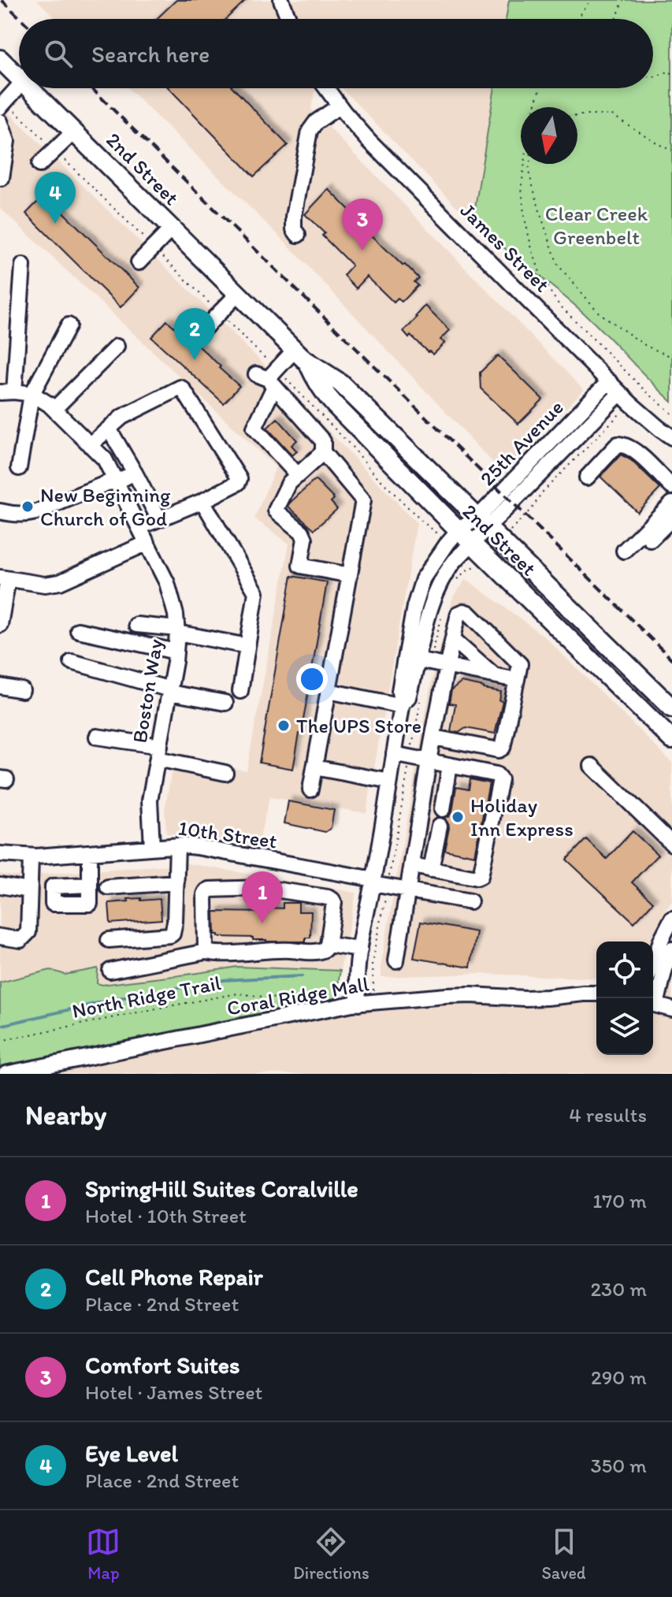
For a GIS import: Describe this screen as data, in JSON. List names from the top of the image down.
{
  "streets": {
    "main road": ["2nd Street"],
    "street": [
      "James Street",
      "25th Avenue",
      "Boston Way",
      "10th Street",
      "Coral Ridge Mall"
    ],
    "path": ["North Ridge Trail"]
  },
  "crossings": [
    ["2nd Street", "25th Avenue"],
    ["James Street", "25th Avenue"],
    ["25th Avenue", "10th Street"],
    ["25th Avenue", "Coral Ridge Mall"],
    ["Boston Way", "10th Street"]
  ],
  "parks": ["Clear Creek Greenbelt"],
  "places": ["New Beginning Church of God", "The UPS Store", "Holiday Inn Express"],
  "north": "bottom",
  "page": {
    "search": "Search here",
    "pins": [
      "4",
      "3",
      "2",
      "1"
    ],
    "heading": ["Nearby", "4 results"],
    "list": [
      {
        "mark": "1",
        "name": "SpringHill Suites Coralville",
        "note": "Hotel · 10th Street",
        "value": "170 m"
      },
      {
        "mark": "2",
        "name": "Cell Phone Repair",
        "note": "Place · 2nd Street",
        "value": "230 m"
      },
      {
        "mark": "3",
        "name": "Comfort Suites",
        "note": "Hotel · James Street",
        "value": "290 m"
      },
      {
        "mark": "4",
        "name": "Eye Level",
        "note": "Place · 2nd Street",
        "value": "350 m"
      }
    ],
    "nav": ["Map", "Directions", "Saved"]
  }
}
